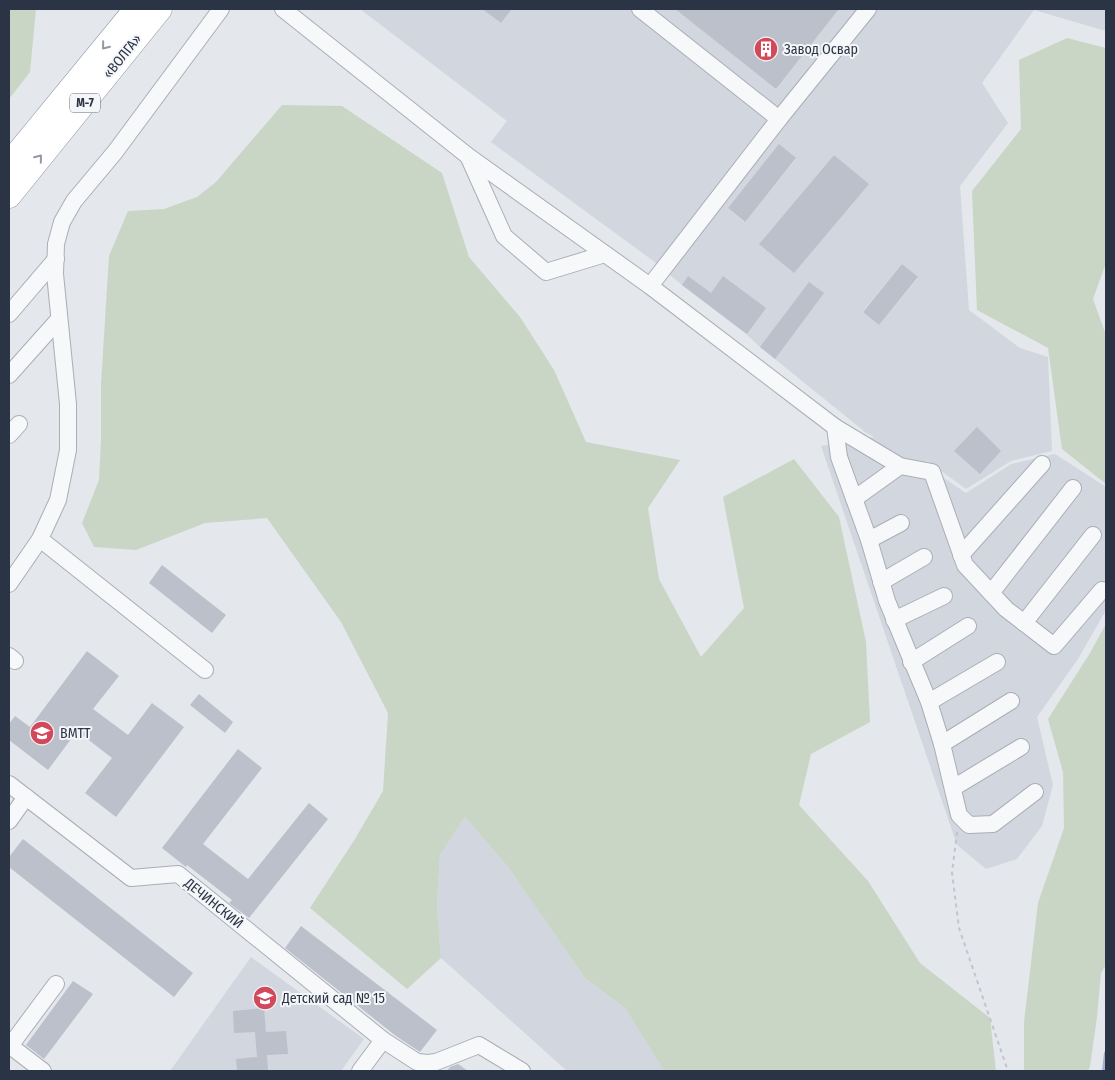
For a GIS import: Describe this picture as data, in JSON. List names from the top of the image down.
{
  "streets": {
    "highway": ["«ВОЛГА»", "М-7"],
    "street": ["ДЕЧИНСКИЙ"]
  },
  "places": {
    "building": ["Завод Освар"],
    "school or university": ["ВМТТ", "Детский сад № 15"]
  }
}
